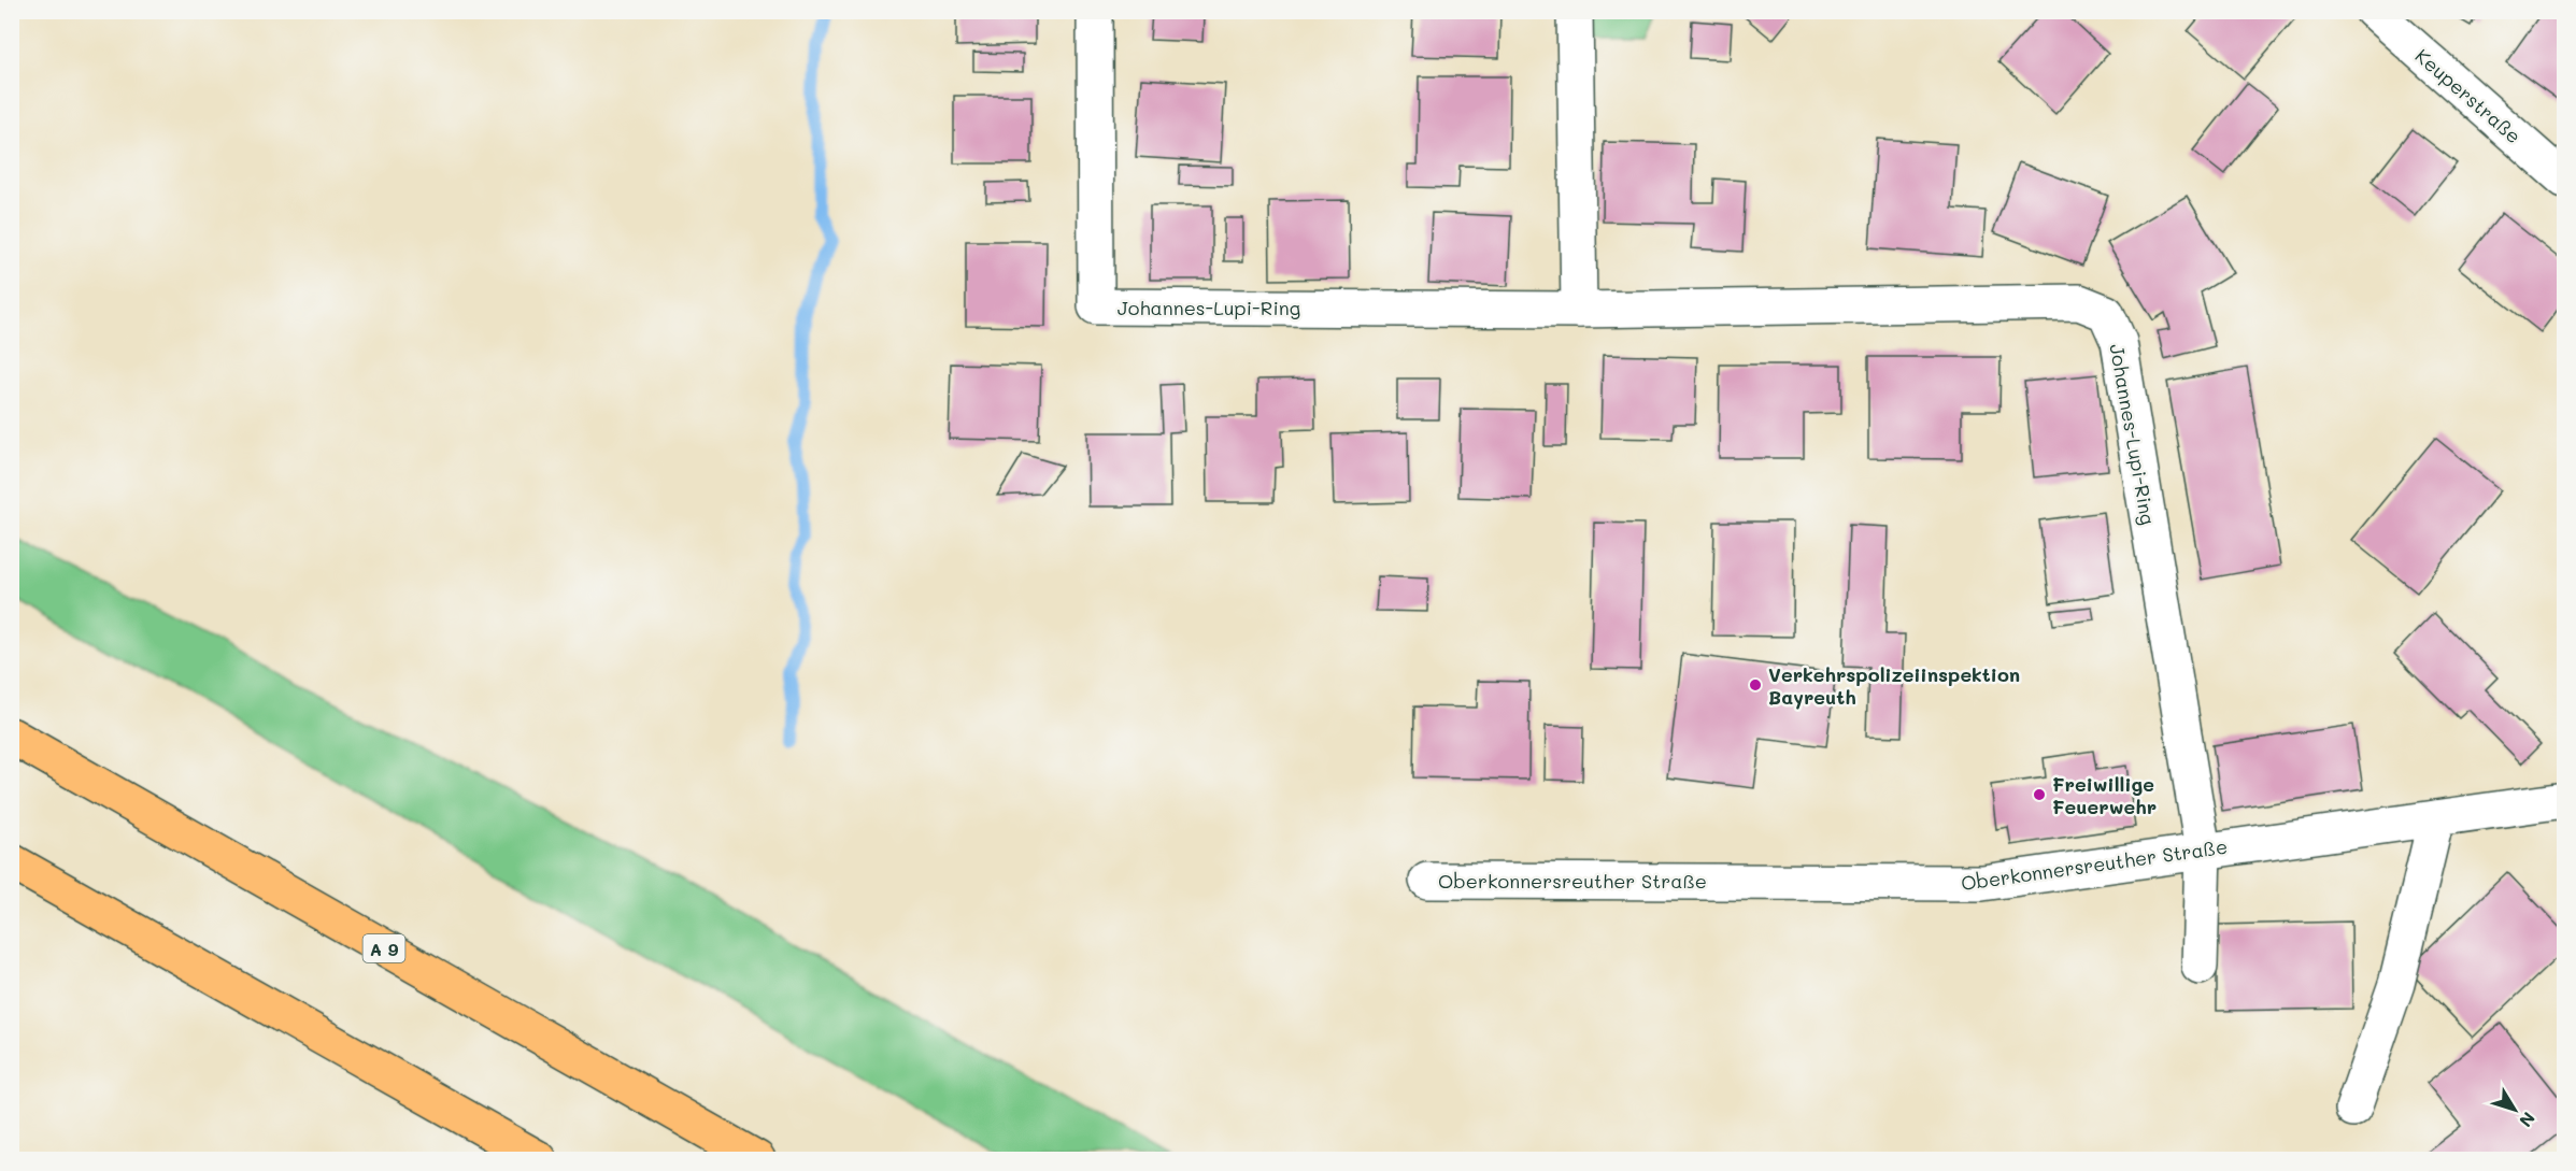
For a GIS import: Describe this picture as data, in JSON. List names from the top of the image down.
{
  "streets": {
    "highway": ["A 9"],
    "street": ["Keuperstraße", "Johannes-Lupi-Ring", "Oberkonnersreuther Straße"]
  },
  "crossings": [
    ["Johannes-Lupi-Ring", "Oberkonnersreuther Straße"]
  ],
  "places": ["Verkehrspolizeiinspektion Bayreuth", "Freiwillige Feuerwehr"],
  "north": "bottom right"
}
